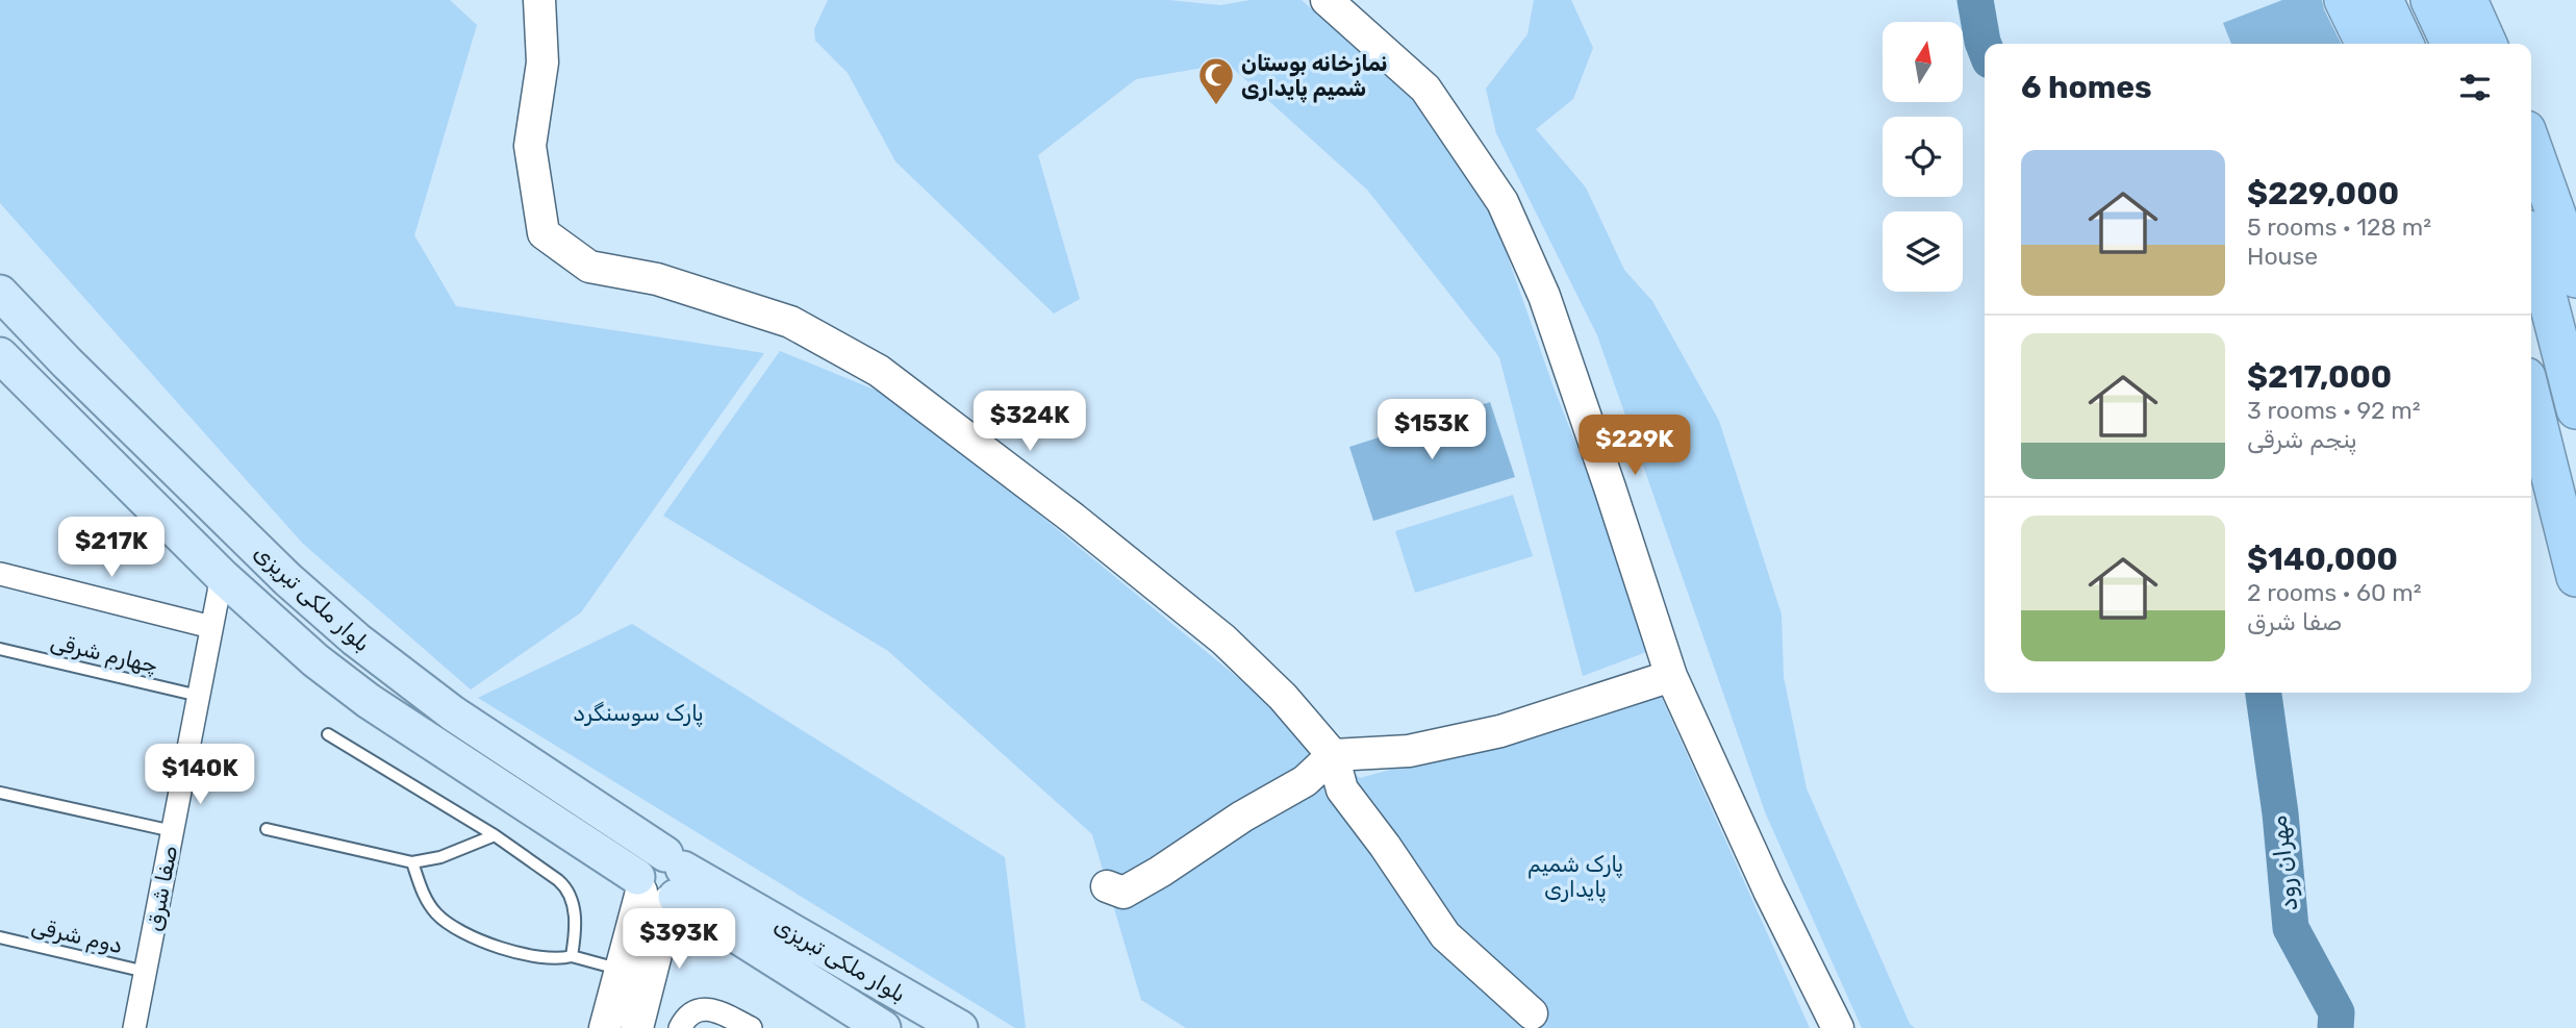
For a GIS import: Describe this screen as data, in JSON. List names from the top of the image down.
{
  "streets": {
    "main road": ["بلوار ملکى تبریزى"],
    "street": ["صفا شرق"],
    "lane": ["چهارم شرقی", "دوم شرقی"]
  },
  "crossings": [
    ["بلوار ملکى تبریزى", "صفا شرق"],
    ["چهارم شرقی", "صفا شرق"],
    ["صفا شرق", "دوم شرقی"]
  ],
  "water": ["مهران رود"],
  "parks": ["پارک سوسنگرد", "پارک شمیم پایداری"],
  "places": {
    "mosque": ["نمازخانه بوستان شمیم پایداری"]
  },
  "north": "top",
  "page": {
    "heading": "6 homes",
    "list": [
      {
        "name": "$229,000",
        "note": "5 rooms · 128 m² · House"
      },
      {
        "name": "$217,000",
        "note": "3 rooms · 92 m² · پنجم شرقی"
      },
      {
        "name": "$140,000",
        "note": "2 rooms · 60 m² · صفا شرق"
      }
    ],
    "price": [
      "$324K",
      "$153K",
      "$229K",
      "$217K",
      "$140K",
      "$393K"
    ]
  }
}
